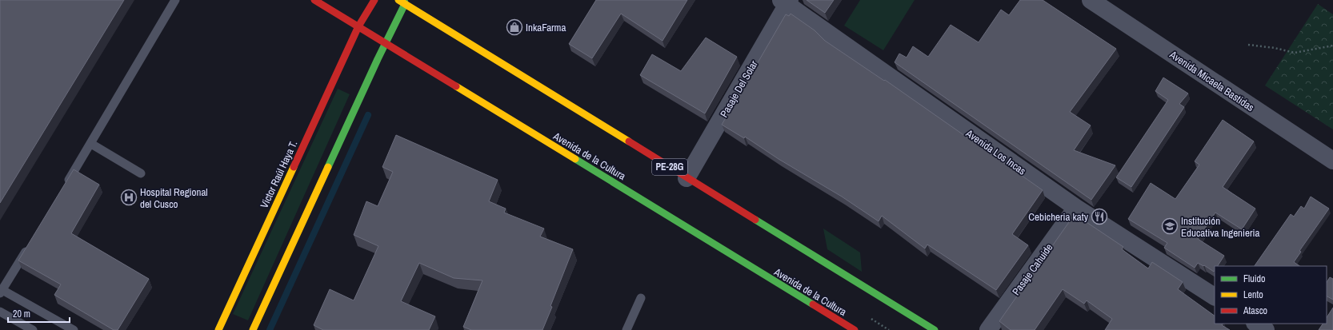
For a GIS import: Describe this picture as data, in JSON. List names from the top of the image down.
{
  "streets": {
    "main road": ["Avenida de la Cultura", "PE-28G", "Victor Raúl Haya T."],
    "street": [
      "Avenida Micaela Bastidas",
      "Pasaje Del Solar",
      "Avenida Los Incas",
      "Pasaje Cahuide"
    ]
  },
  "crossings": [
    ["Pasaje Del Solar", "Avenida Los Incas"],
    ["Pasaje Del Solar", "PE-28G"],
    ["Avenida Los Incas", "Pasaje Cahuide"],
    ["Avenida de la Cultura", "PE-28G"],
    ["Avenida de la Cultura", "Victor Raúl Haya T."]
  ],
  "places": {
    "shop": ["InkaFarma"],
    "hospital": ["Hospital Regional del Cusco"],
    "restaurant": ["Cebicheria katy"],
    "school or university": ["Institución Educativa Ingenieria"]
  },
  "legend": ["Fluido", "Lento", "Atasco"],
  "scale_bar": "20 m"
}
